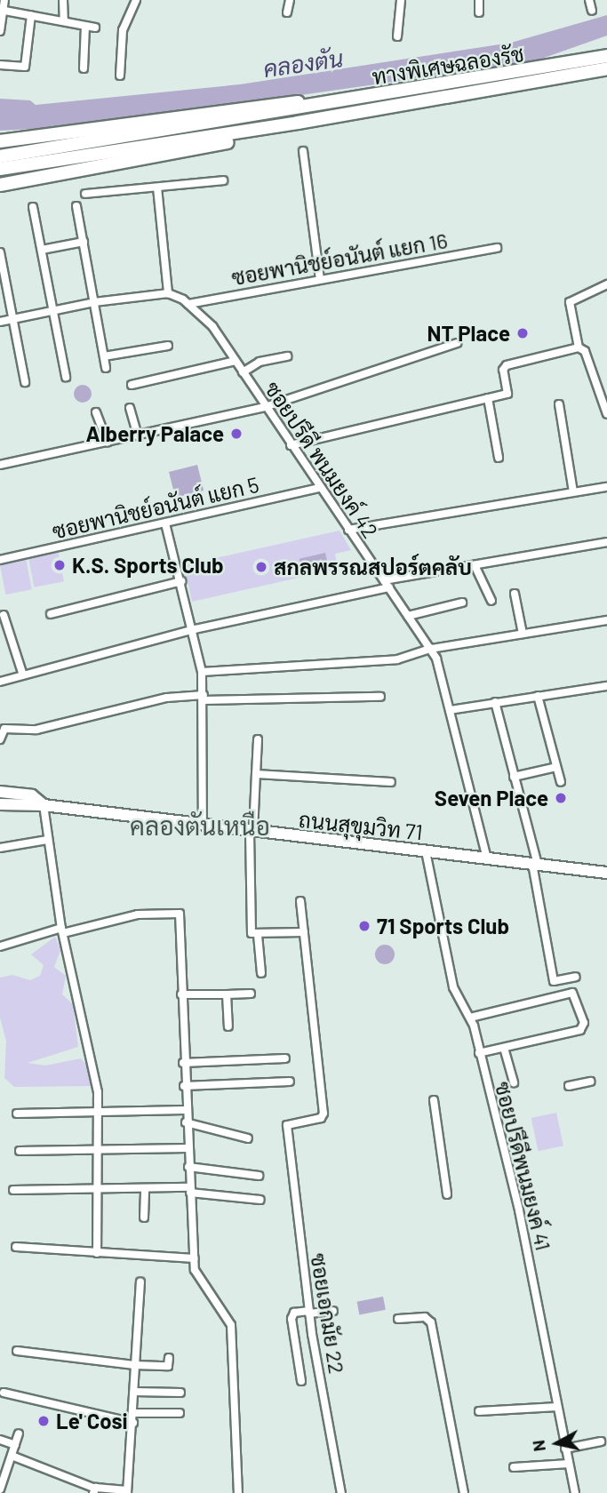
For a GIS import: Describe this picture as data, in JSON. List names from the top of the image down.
{
  "streets": {
    "highway": ["ทางพิเศษฉลองรัช"],
    "main road": ["ถนนสุขุมวิท 71"],
    "street": [
      "ซอยพานิชย์อนันต์ แยก 16",
      "ซอยปรีดี พนมยงค์ 42",
      "ซอยพานิชย์อนันต์ แยก 5",
      "ซอยปรีดีพนมยงค์ 41",
      "ซอยเอกมัย 22"
    ]
  },
  "crossings": [
    ["ซอยพานิชย์อนันต์ แยก 16", "ซอยปรีดี พนมยงค์ 42"],
    ["ซอยปรีดี พนมยงค์ 42", "ซอยพานิชย์อนันต์ แยก 5"],
    ["ซอยปรีดี พนมยงค์ 42", "ถนนสุขุมวิท 71"],
    ["ถนนสุขุมวิท 71", "ซอยปรีดีพนมยงค์ 41"]
  ],
  "districts": ["คลองตันเหนือ"],
  "water": ["คลองตัน"],
  "places": [
    "NT Place",
    "Alberry Palace",
    "K.S. Sports Club",
    "สกลพรรณสปอร์ตคลับ",
    "Seven Place",
    "71 Sports Club",
    "Le' Cosi"
  ],
  "north": "left"
}
